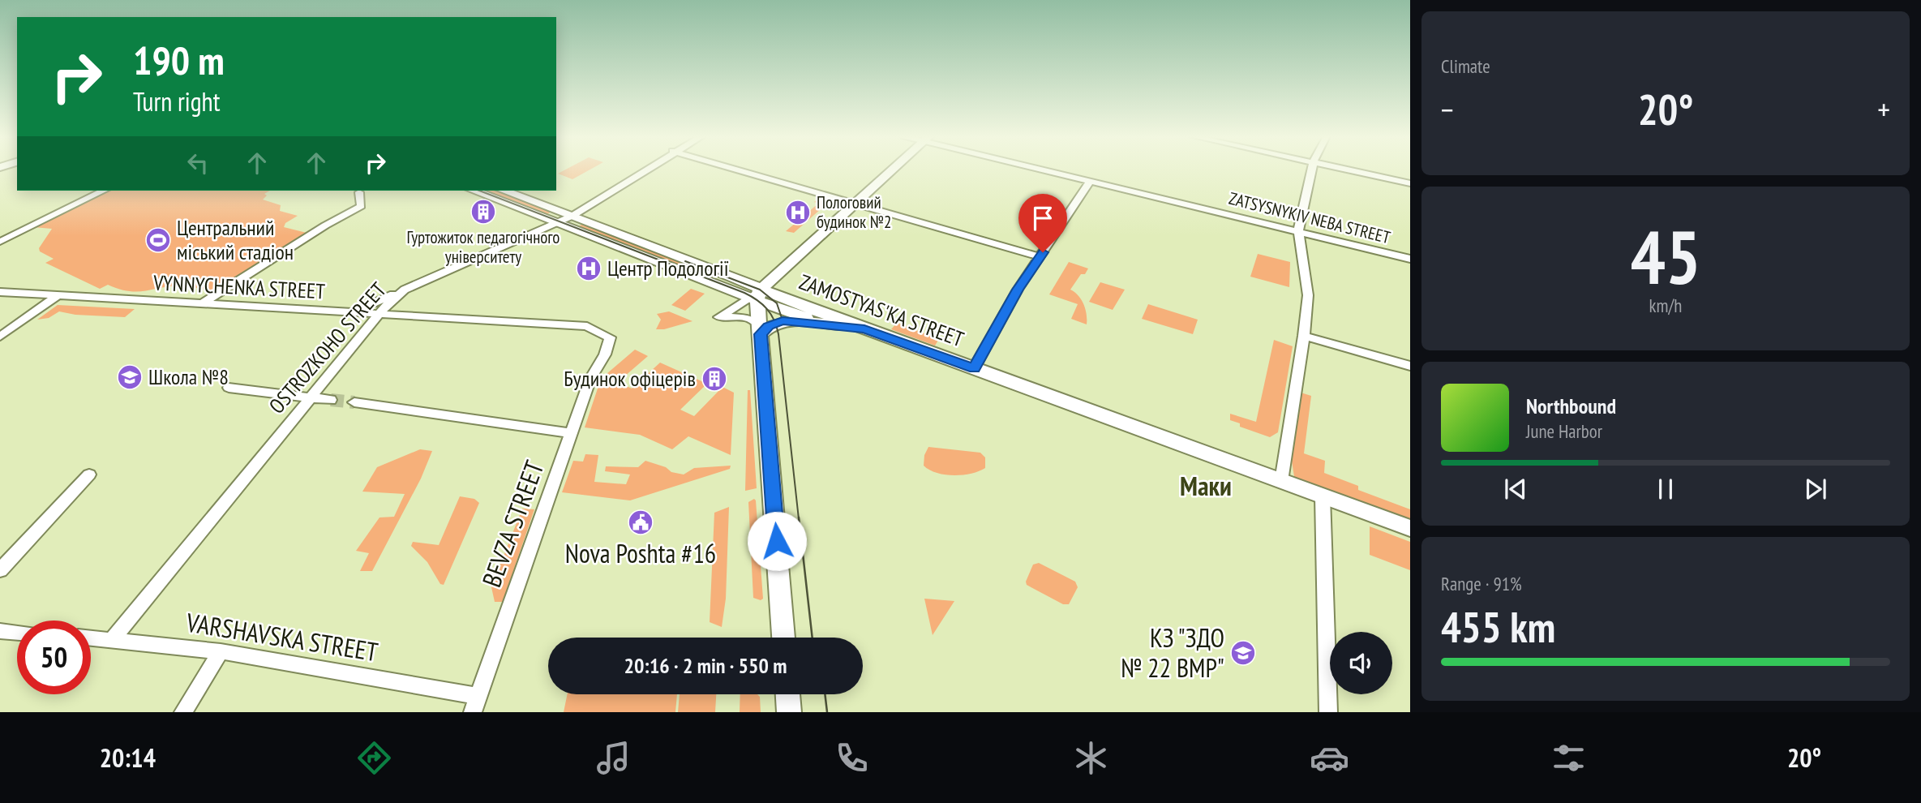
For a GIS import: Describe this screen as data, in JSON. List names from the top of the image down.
{
  "streets": {
    "main road": ["ZAMOSTYAS'KA STREET"],
    "street": [
      "ZATSYSNYKIV NEBA STREET",
      "VYNNYCHENKA STREET",
      "OSTROZKOHO STREET",
      "BEVZA STREET",
      "VARSHAVSKA STREET"
    ]
  },
  "crossings": [
    ["VYNNYCHENKA STREET", "OSTROZKOHO STREET"],
    ["VYNNYCHENKA STREET", "BEVZA STREET"],
    ["ZAMOSTYAS'KA STREET", "OSTROZKOHO STREET"],
    ["OSTROZKOHO STREET", "VARSHAVSKA STREET"],
    ["BEVZA STREET", "VARSHAVSKA STREET"]
  ],
  "districts": ["Маки"],
  "places": {
    "building": ["Гуртожиток педагогічного університету", "Будинок офіцерів"],
    "hospital": ["Пологовий будинок №2", "Центр Подології"],
    "sports": ["Центральний міський стадіон"],
    "school or university": ["Школа №8", "КЗ \"ЗДО № 22 ВМР\""],
    "public building": ["Nova Poshta #16"]
  },
  "page": {
    "tile": [
      "Climate",
      ["45", "km/h"],
      ["Range · 91%", "455 km"]
    ],
    "turn": ["190 m", "Turn right"],
    "heat": ["−", "20°", "+"],
    "song": ["Northbound", "June Harbor"],
    "limit": "50",
    "trip": "20:16 · 2 min · 550 m",
    "tabs": ["20:14", "20°"]
  }
}
